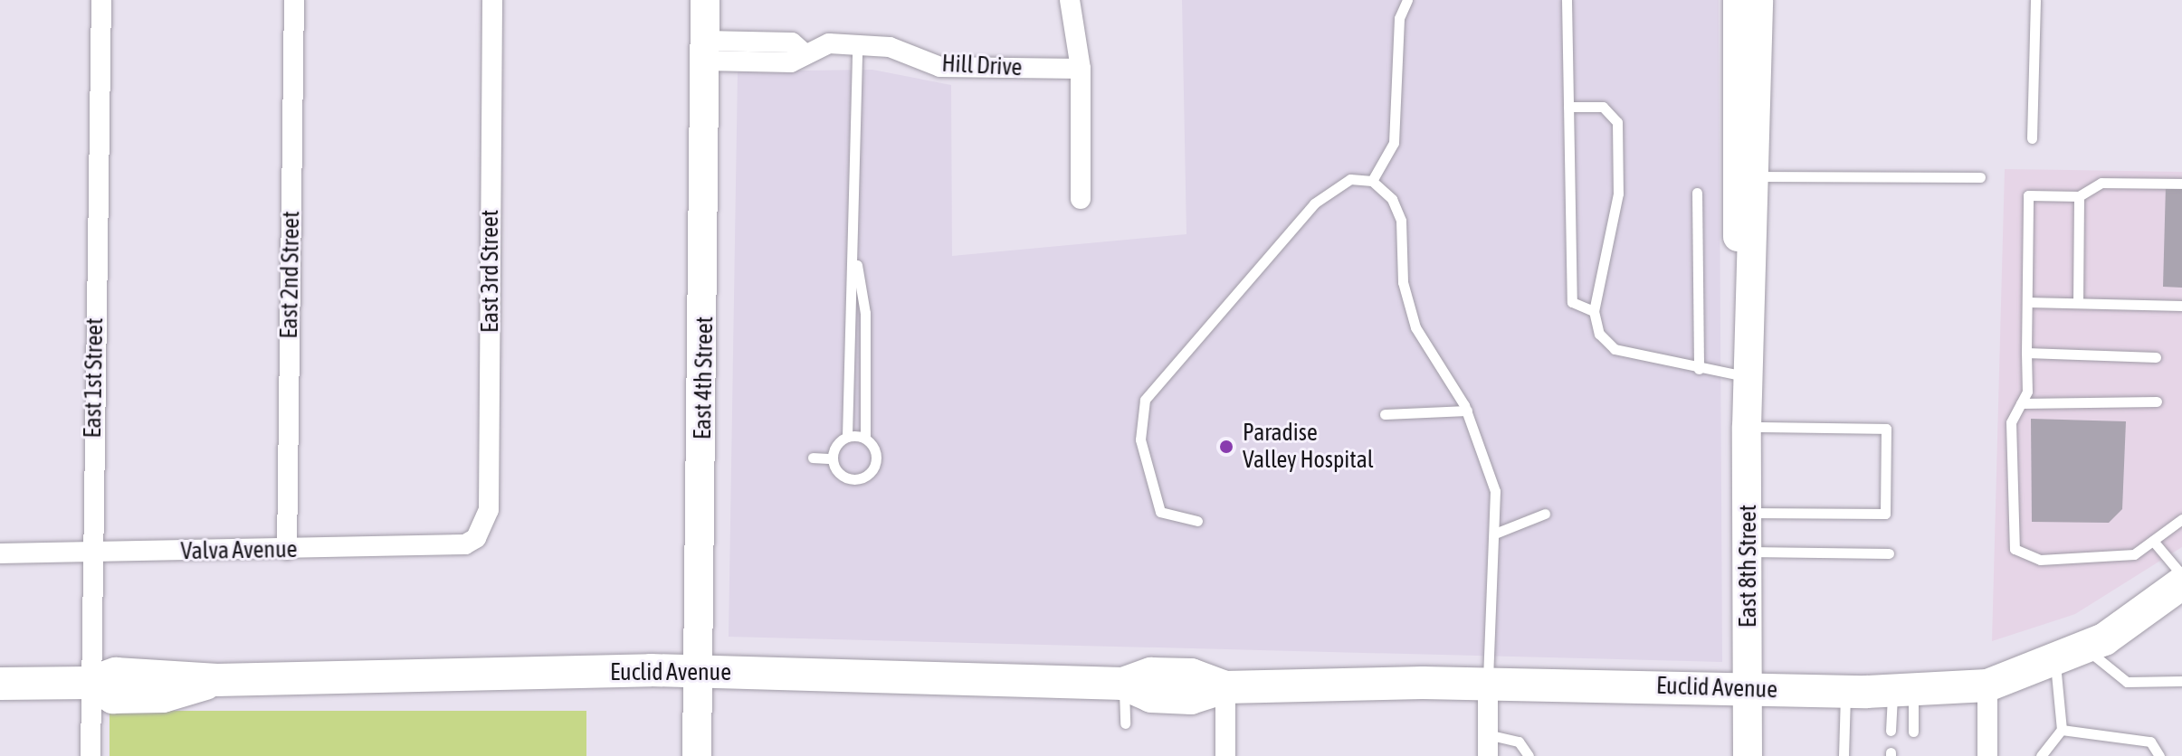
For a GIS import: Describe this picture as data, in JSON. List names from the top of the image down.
{
  "streets": {
    "main road": ["East 4th Street", "East 8th Street", "Euclid Avenue"],
    "street": [
      "Hill Drive",
      "East 3rd Street",
      "East 2nd Street",
      "East 1st Street",
      "Valva Avenue"
    ]
  },
  "crossings": [
    ["Hill Drive", "East 4th Street"],
    ["East 3rd Street", "Valva Avenue"],
    ["East 2nd Street", "Valva Avenue"],
    ["East 1st Street", "Valva Avenue"],
    ["East 1st Street", "Euclid Avenue"],
    ["East 4th Street", "Euclid Avenue"],
    ["East 8th Street", "Euclid Avenue"]
  ],
  "places": ["Paradise Valley Hospital"]
}
